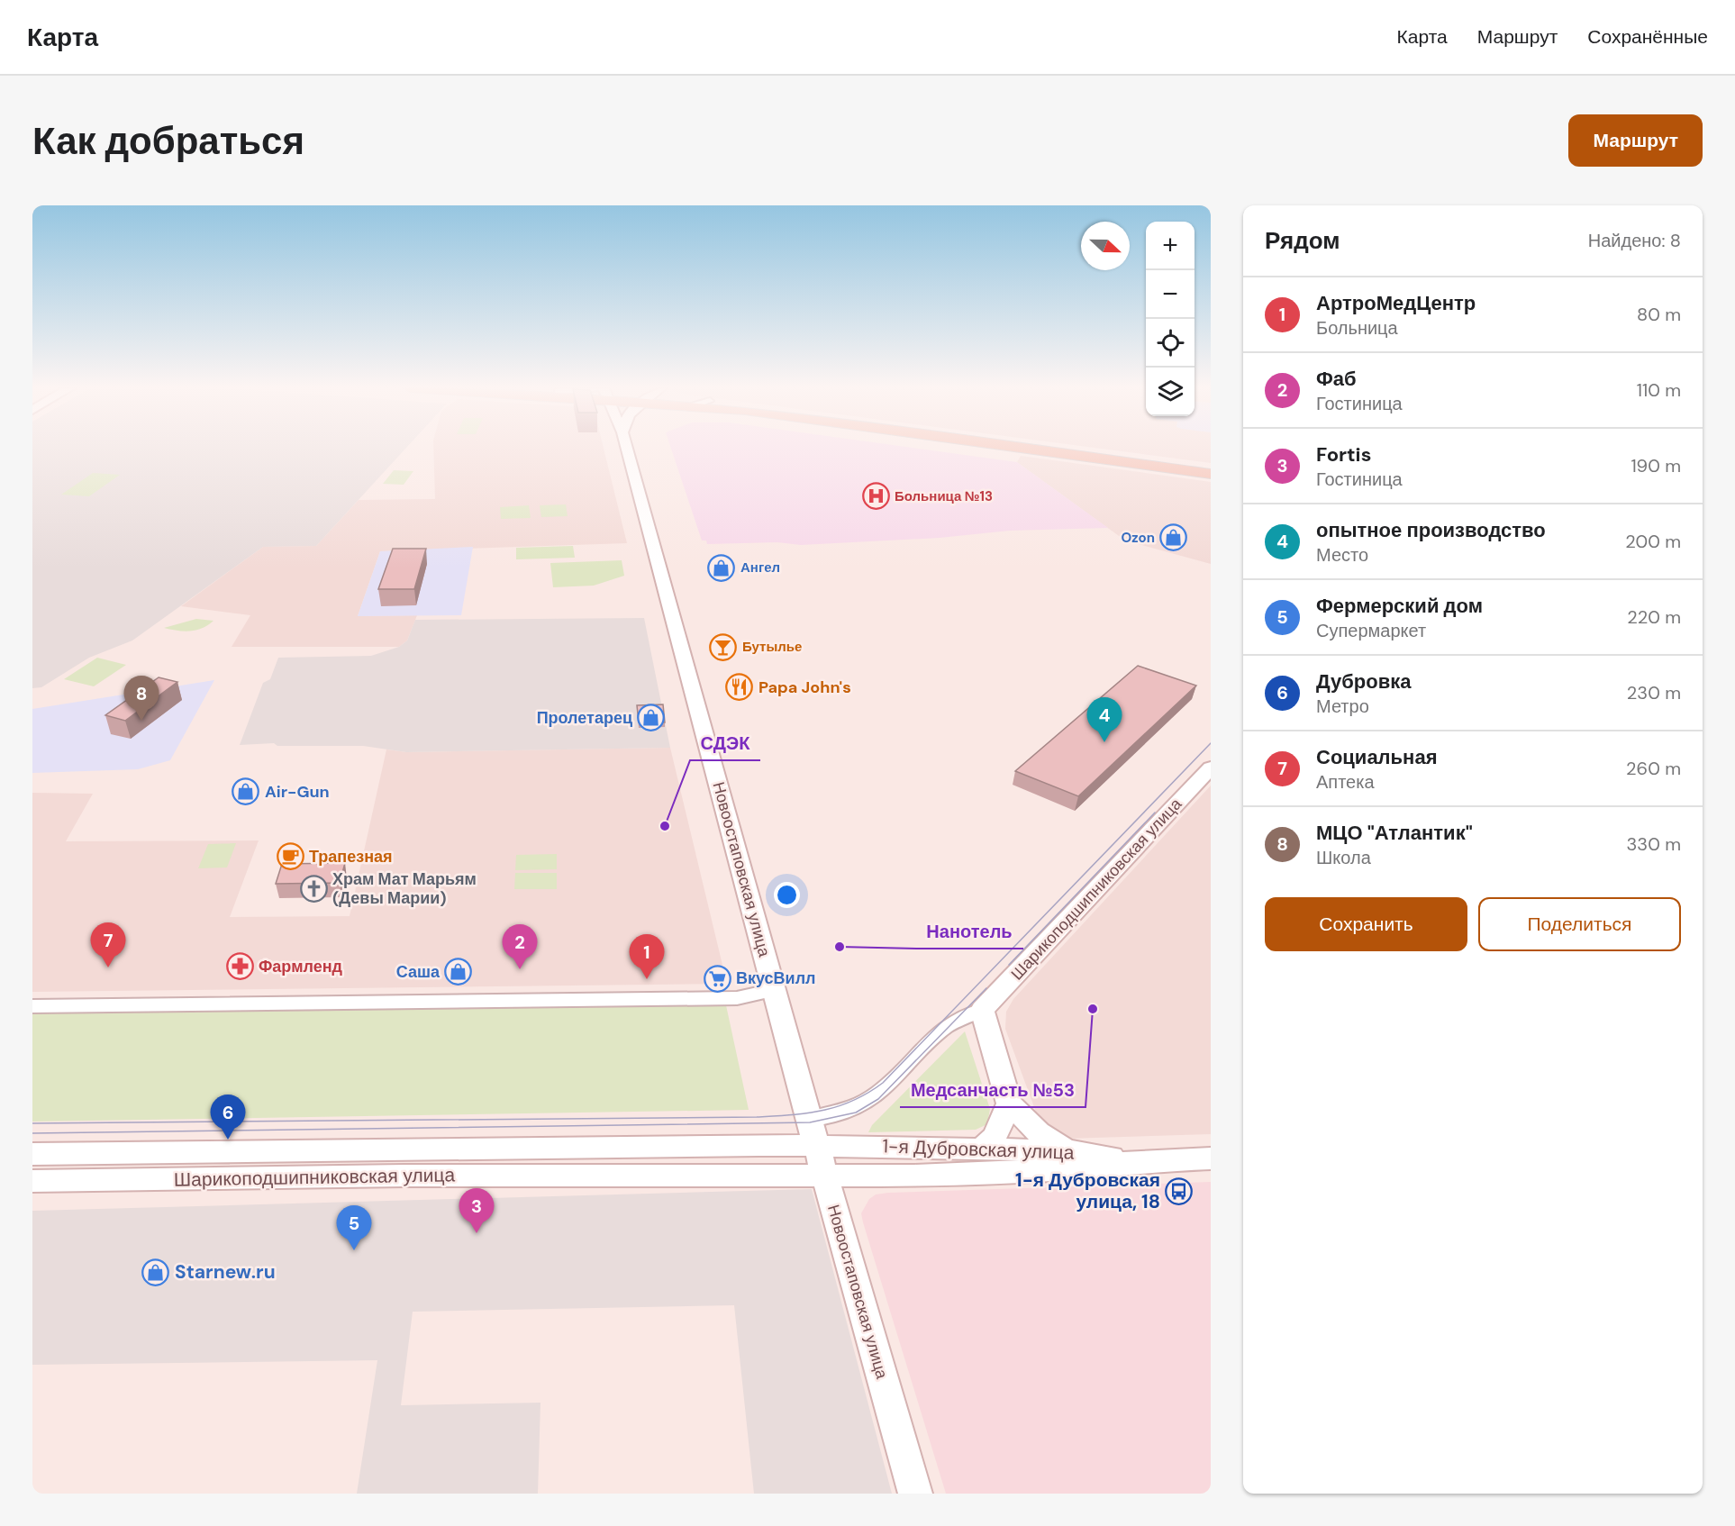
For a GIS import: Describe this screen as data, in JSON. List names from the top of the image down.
{
  "streets": {
    "main road": ["Новоостаповская улица", "Шарикоподшипниковская улица", "1-я Дубровская улица"]
  },
  "crossings": [
    ["Новоостаповская улица", "Шарикоподшипниковская улица"],
    ["Новоостаповская улица", "1-я Дубровская улица"],
    ["Шарикоподшипниковская улица", "1-я Дубровская улица"]
  ],
  "places": {
    "hospital": ["Больница №13"],
    "shop": [
      "Ozon",
      "Ангел",
      "Пролетарец",
      "Air-Gun",
      "Саша",
      "Starnew.ru"
    ],
    "bar": ["Бутылье"],
    "restaurant": ["Papa John's"],
    "other": ["СДЭК", "Нанотель", "Медсанчасть №53"],
    "cafe": ["Трапезная"],
    "church": ["Храм Мат Марьям (Девы Марии)"],
    "pharmacy": ["Фармленд"],
    "supermarket": ["ВкусВилл"],
    "bus stop": ["1-я Дубровская улица, 18"]
  },
  "north": "right",
  "page": {
    "header": "Карта",
    "nav": ["Карта", "Маршрут", "Сохранённые"],
    "buttons": [
      "Маршрут",
      ["Сохранить", "Поделиться"]
    ],
    "title": "Как добраться",
    "heading": ["Рядом", "Найдено: 8"],
    "map_buttons": ["+", "−"],
    "list": [
      {
        "mark": "1",
        "name": "АртроМедЦентр",
        "note": "Больница",
        "value": "80 m"
      },
      {
        "mark": "2",
        "name": "Фаб",
        "note": "Гостиница",
        "value": "110 m"
      },
      {
        "mark": "3",
        "name": "Fortis",
        "note": "Гостиница",
        "value": "190 m"
      },
      {
        "mark": "4",
        "name": "опытное производство",
        "note": "Место",
        "value": "200 m"
      },
      {
        "mark": "5",
        "name": "Фермерский дом",
        "note": "Супермаркет",
        "value": "220 m"
      },
      {
        "mark": "6",
        "name": "Дубровка",
        "note": "Метро",
        "value": "230 m"
      },
      {
        "mark": "7",
        "name": "Социальная",
        "note": "Аптека",
        "value": "260 m"
      },
      {
        "mark": "8",
        "name": "МЦО \"Атлантик\"",
        "note": "Школа",
        "value": "330 m"
      }
    ],
    "pins": [
      "8",
      "4",
      "7",
      "2",
      "1",
      "6",
      "3",
      "5"
    ]
  }
}
